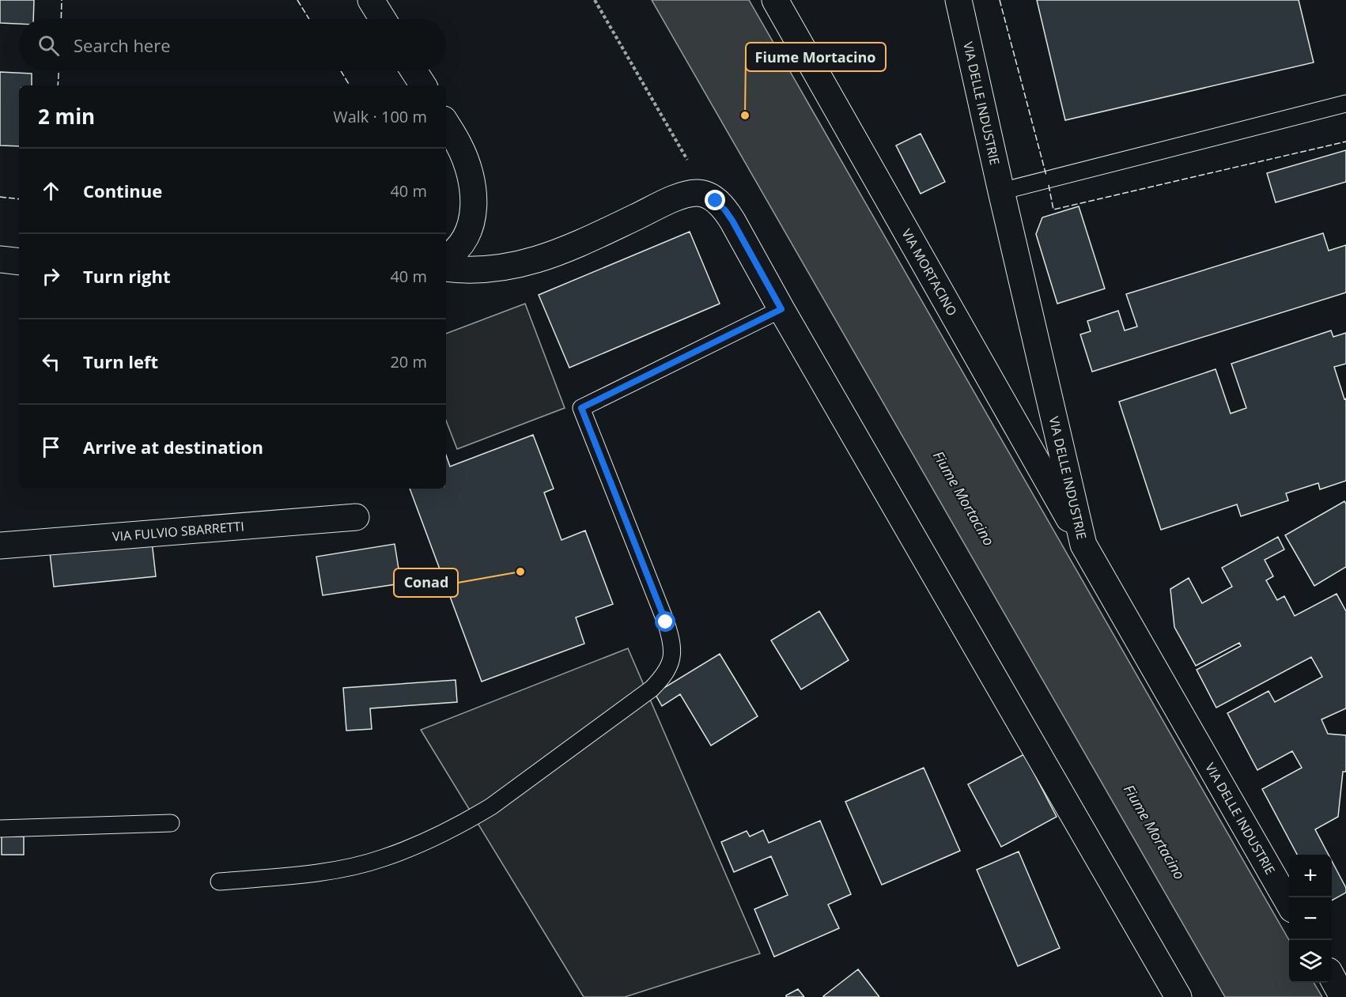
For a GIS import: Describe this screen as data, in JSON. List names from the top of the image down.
{
  "streets": {
    "street": ["VIA DELLE INDUSTRIE", "VIA MORTACINO", "VIA FULVIO SBARRETTI"]
  },
  "crossings": [
    ["VIA DELLE INDUSTRIE", "VIA MORTACINO"]
  ],
  "water": ["Fiume Mortacino"],
  "places": ["Fiume Mortacino", "Conad"],
  "page": {
    "search": "Search here",
    "heading": ["2 min", "Walk · 100 m"],
    "list": [
      ["Continue", "40 m"],
      ["Turn right", "40 m"],
      ["Turn left", "20 m"],
      "Arrive at destination"
    ],
    "map_buttons": ["+", "−"]
  }
}
